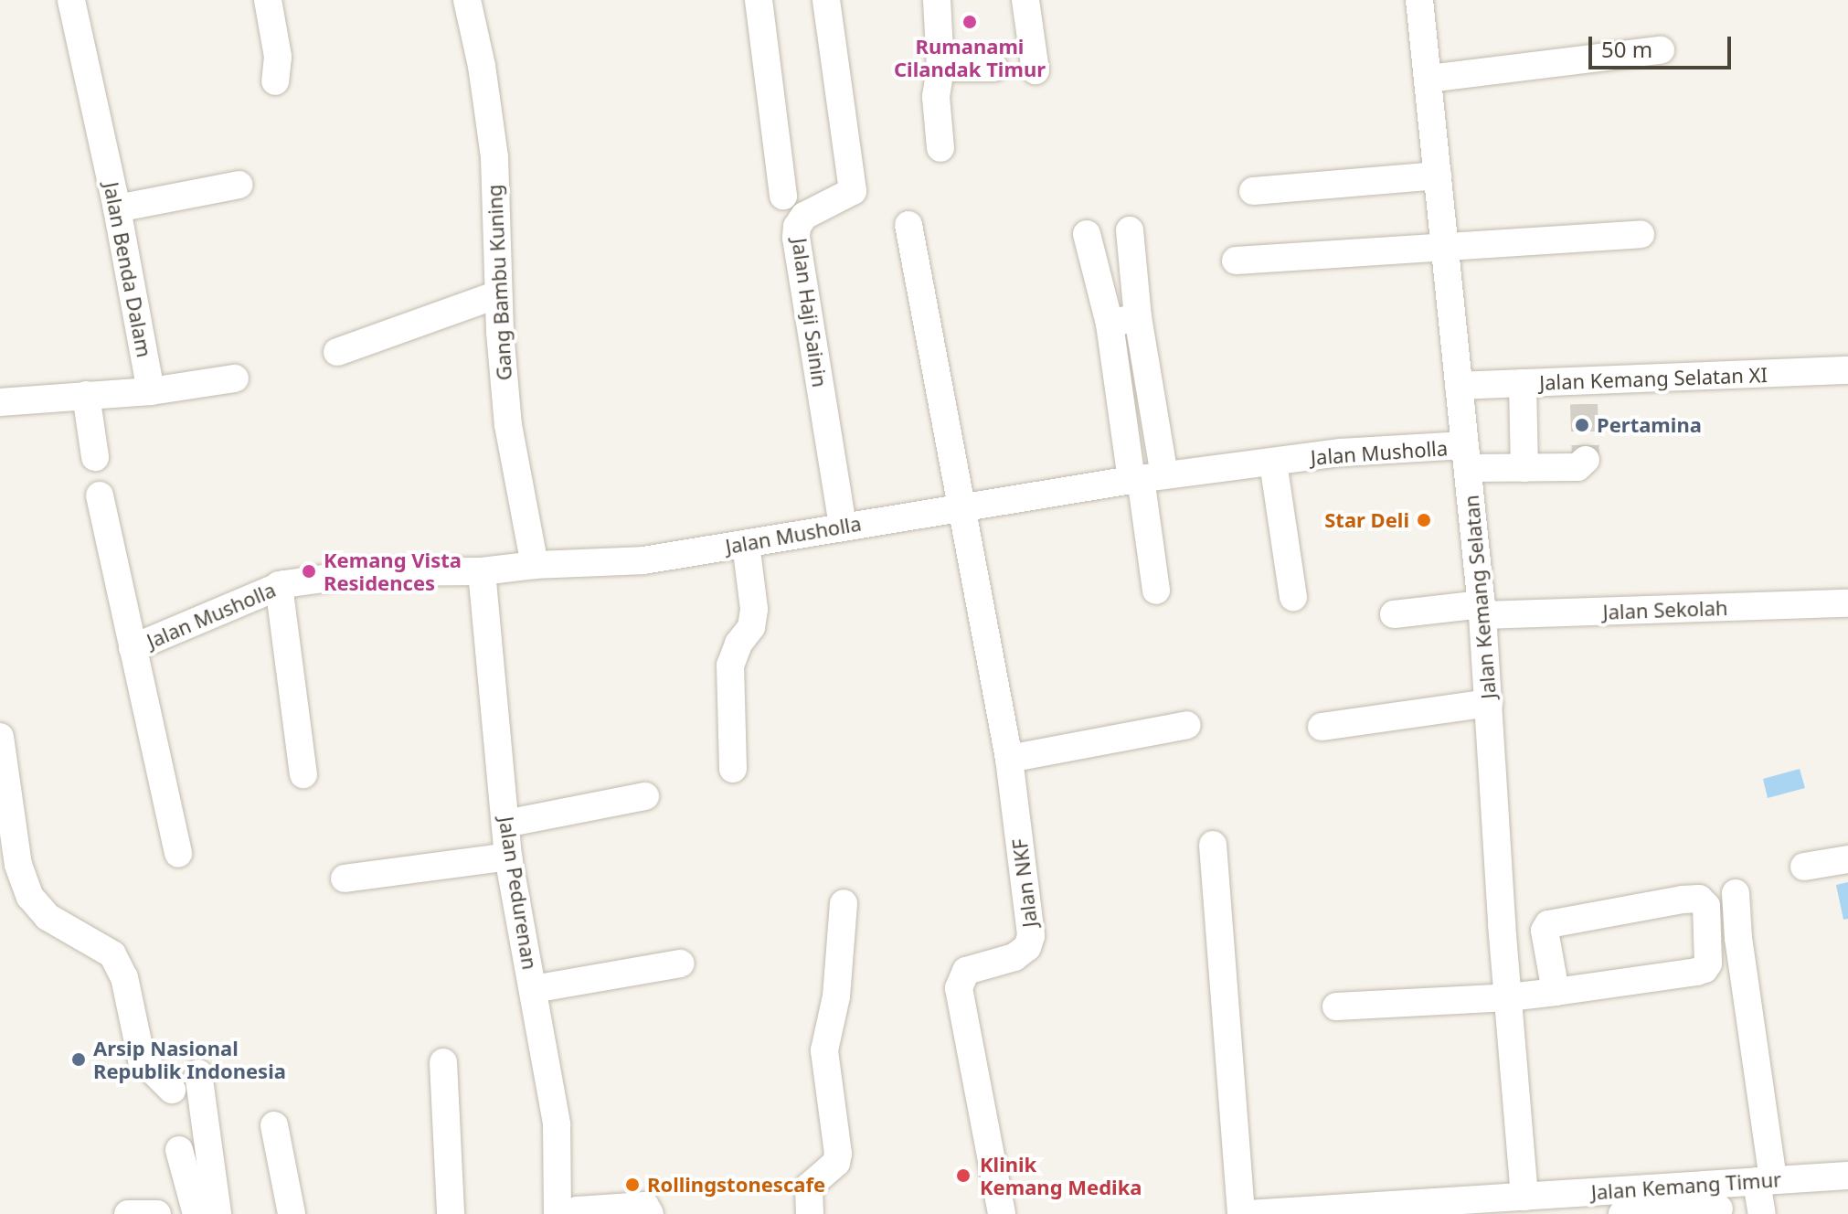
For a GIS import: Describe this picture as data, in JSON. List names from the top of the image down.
{
  "streets": {
    "street": [
      "Jalan Benda Dalam",
      "Gang Bambu Kuning",
      "Jalan Haji Sainin",
      "Jalan Kemang Selatan XI",
      "Jalan Musholla",
      "Jalan Kemang Selatan",
      "Jalan Sekolah",
      "Jalan NKF",
      "Jalan Pedurenan",
      "Jalan Kemang Timur"
    ]
  },
  "crossings": [
    ["Gang Bambu Kuning", "Jalan Musholla"],
    ["Jalan Haji Sainin", "Jalan Musholla"],
    ["Jalan Kemang Selatan XI", "Jalan Kemang Selatan"],
    ["Jalan Musholla", "Jalan Kemang Selatan"],
    ["Jalan Musholla", "Jalan NKF"],
    ["Jalan Musholla", "Jalan Pedurenan"],
    ["Jalan Kemang Selatan", "Jalan Sekolah"],
    ["Jalan Kemang Selatan", "Jalan Kemang Timur"]
  ],
  "places": [
    "Rumanami Cilandak Timur",
    "Pertamina",
    "Star Deli",
    "Kemang Vista Residences",
    "Arsip Nasional Republik Indonesia",
    "Klinik Kemang Medika",
    "Rollingstonescafe"
  ],
  "scale_bar": "50 m"
}
